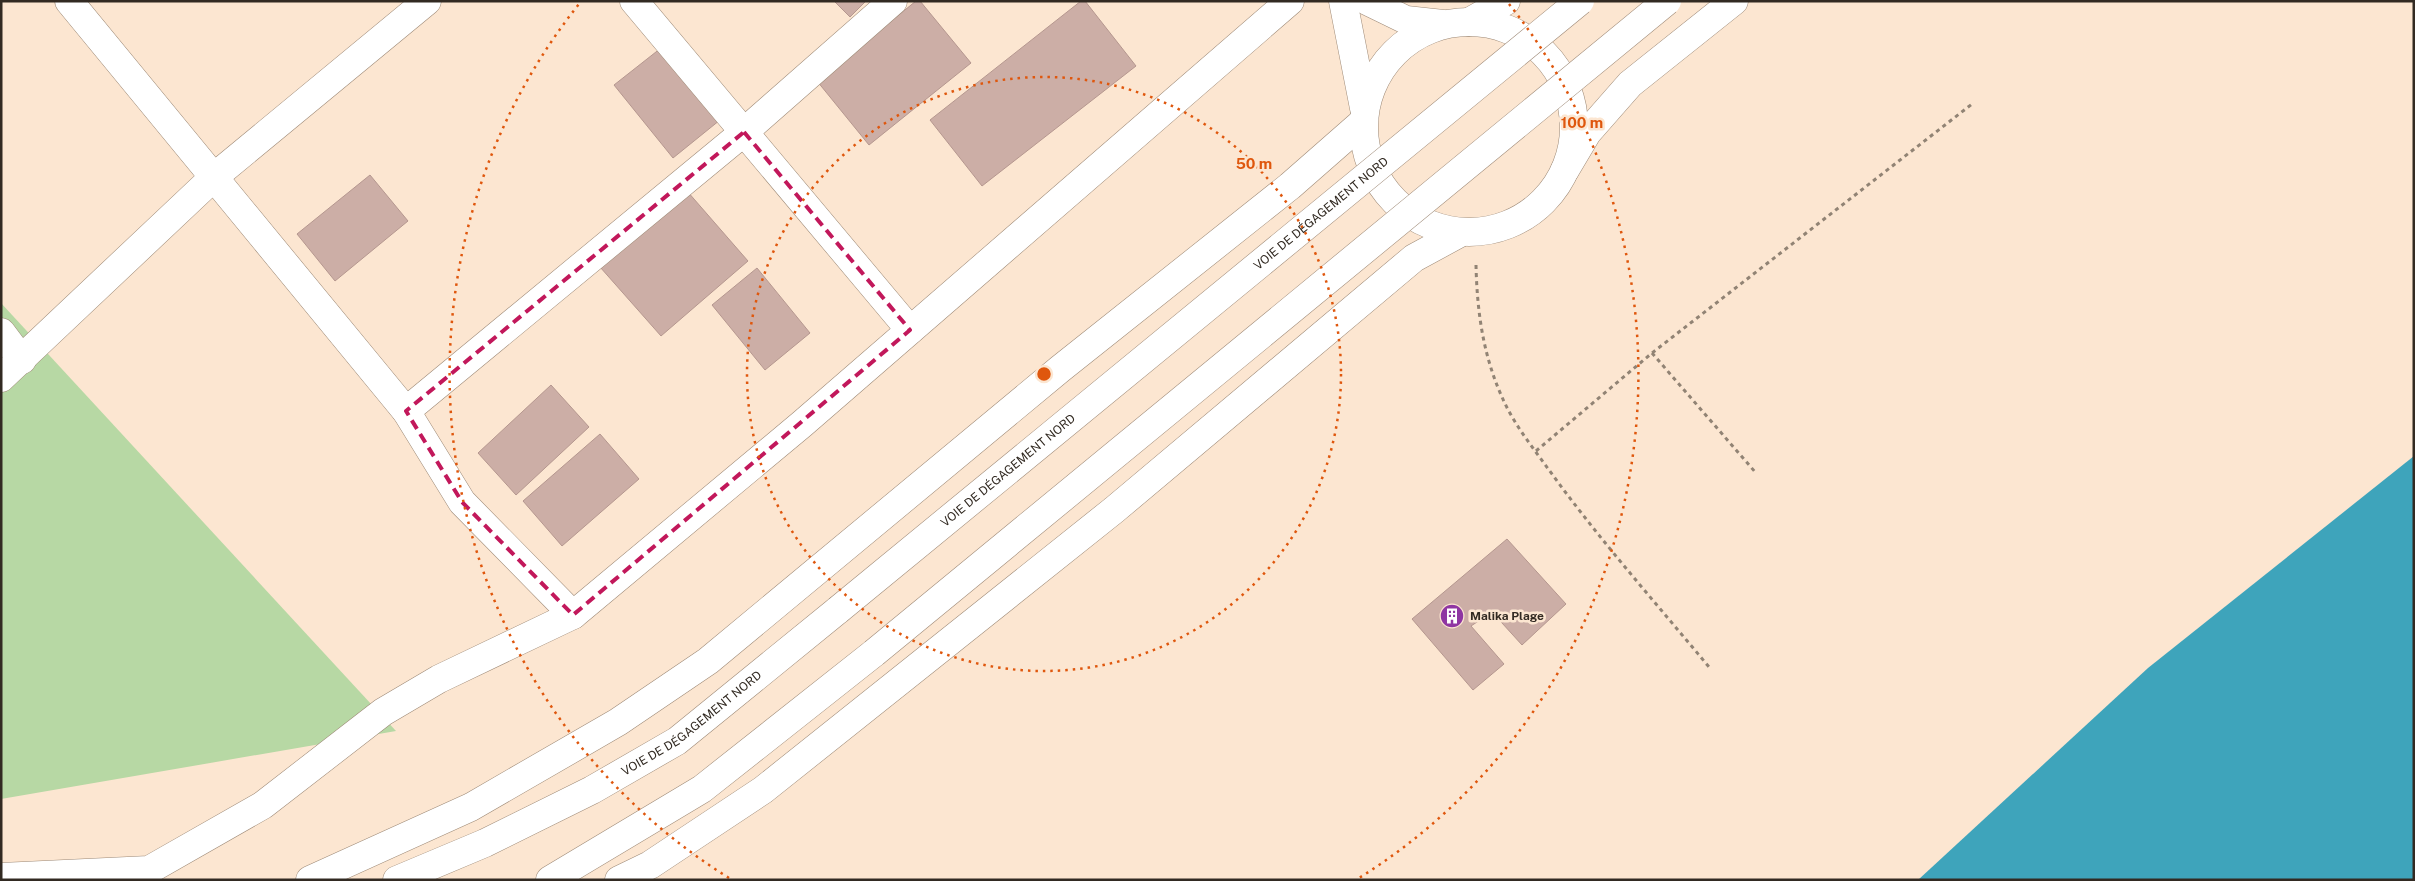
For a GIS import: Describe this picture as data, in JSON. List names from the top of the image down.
{
  "streets": {
    "main road": ["VOIE DE DÉGAGEMENT NORD"]
  },
  "places": {
    "building": ["Malika Plage"]
  },
  "rings": ["100 m", "50 m"]
}
